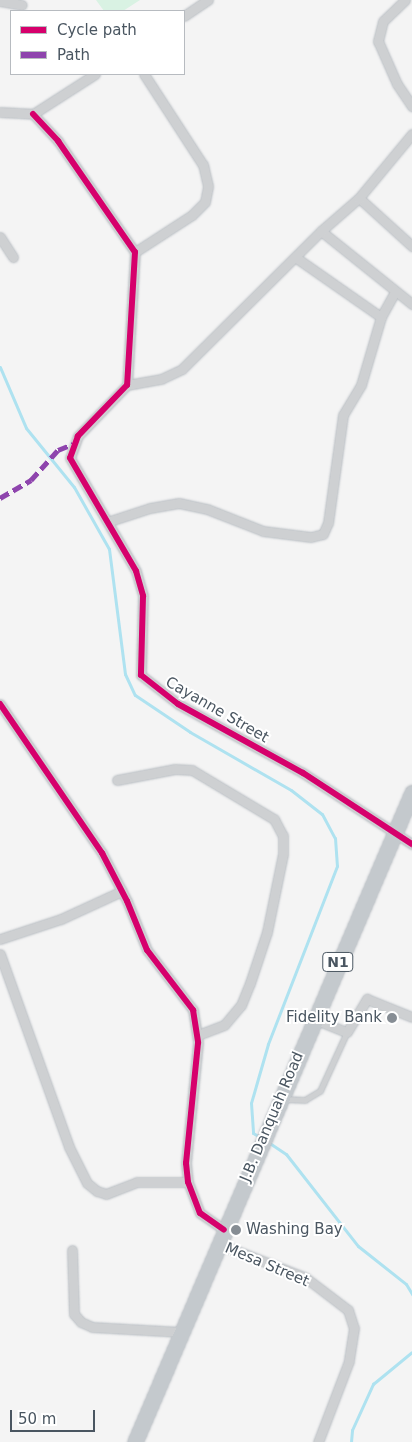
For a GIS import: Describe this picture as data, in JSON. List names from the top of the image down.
{
  "streets": {
    "highway": ["N1", "J.B. Danquah Road"],
    "street": ["Cayanne Street", "Mesa Street"]
  },
  "crossings": [
    ["Cayanne Street", "J.B. Danquah Road"],
    ["J.B. Danquah Road", "Mesa Street"]
  ],
  "places": ["Fidelity Bank", "Washing Bay"],
  "legend": ["Cycle path", "Path"],
  "scale_bar": "50 m"
}
